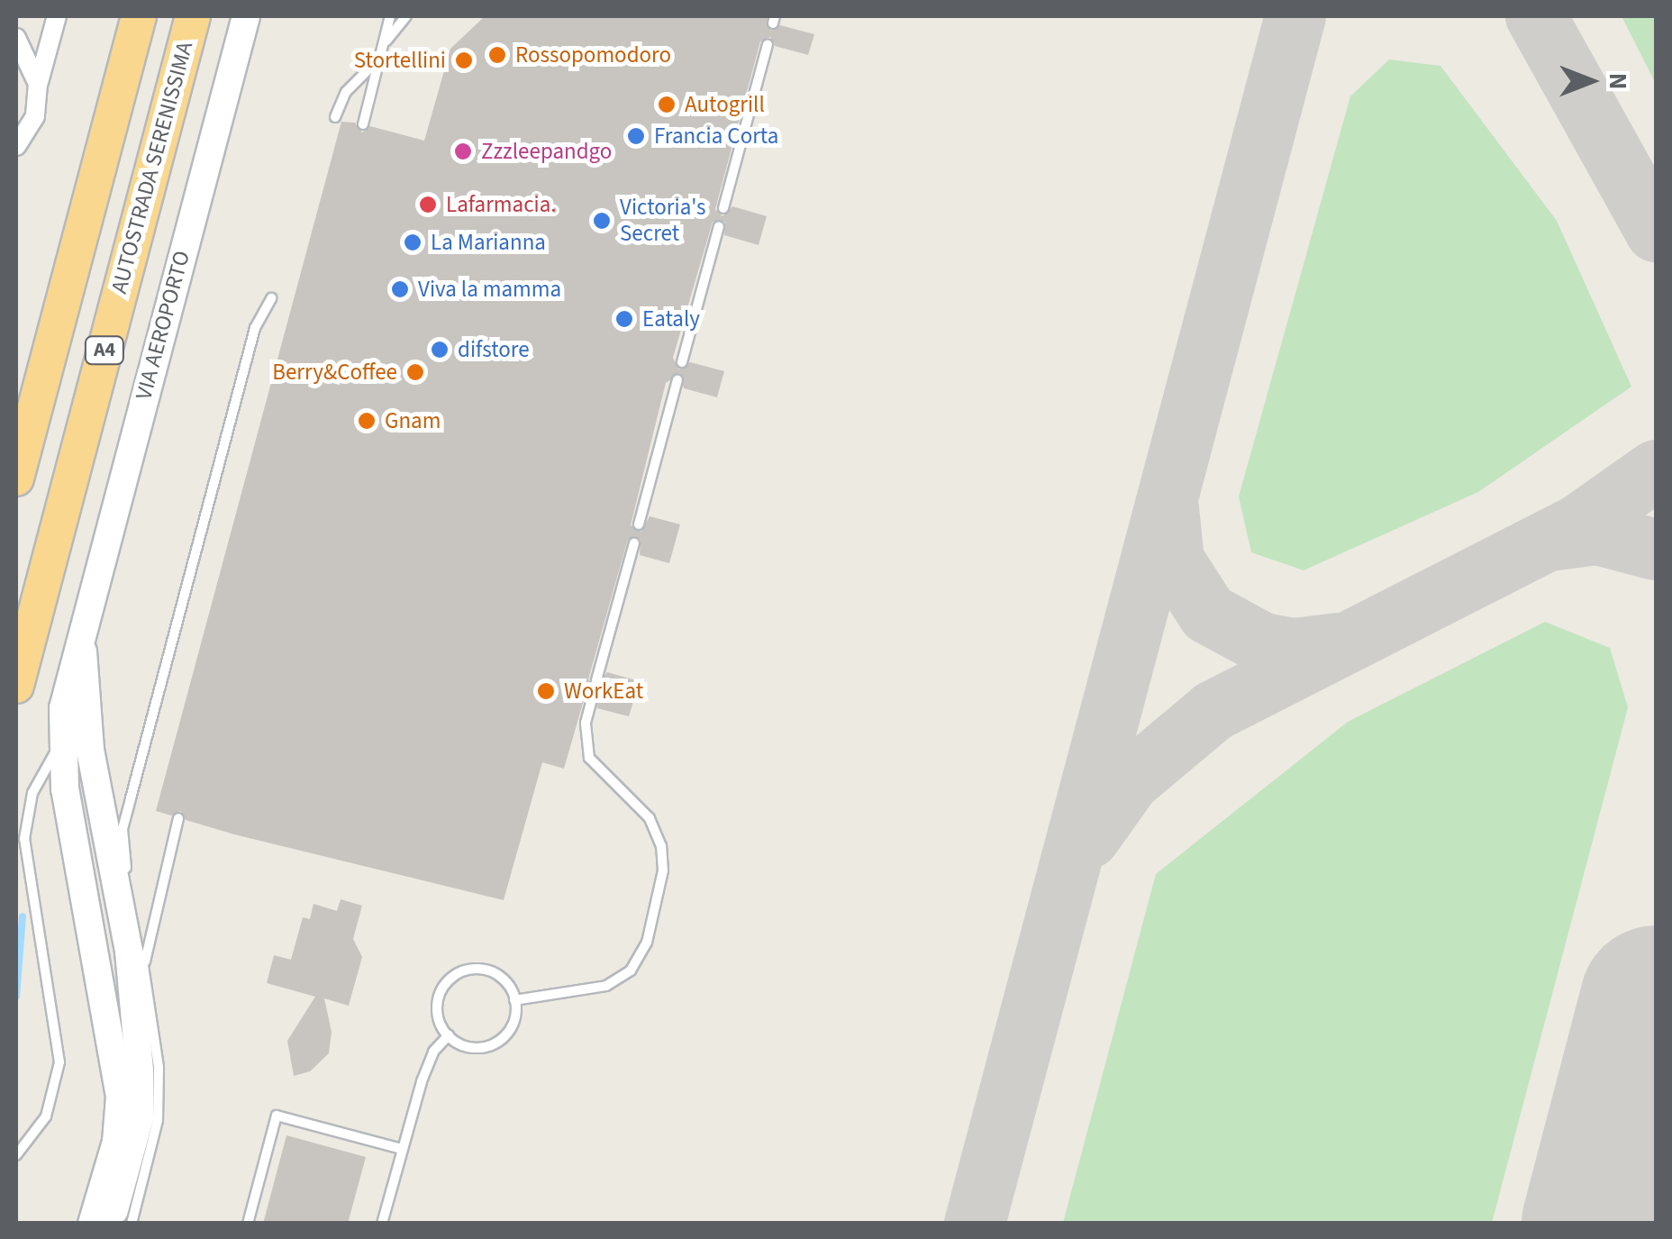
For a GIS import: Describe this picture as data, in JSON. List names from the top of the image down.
{
  "streets": {
    "highway": ["AUTOSTRADA SERENISSIMA", "A4"],
    "main road": ["VIA AEROPORTO"]
  },
  "places": [
    "Rossopomodoro",
    "Stortellini",
    "Autogrill",
    "Francia Corta",
    "Zzzleepandgo",
    "Lafarmacia.",
    "Victoria's Secret",
    "La Marianna",
    "Viva la mamma",
    "Eataly",
    "difstore",
    "Berry&Coffee",
    "Gnam",
    "WorkEat"
  ],
  "north": "right"
}
